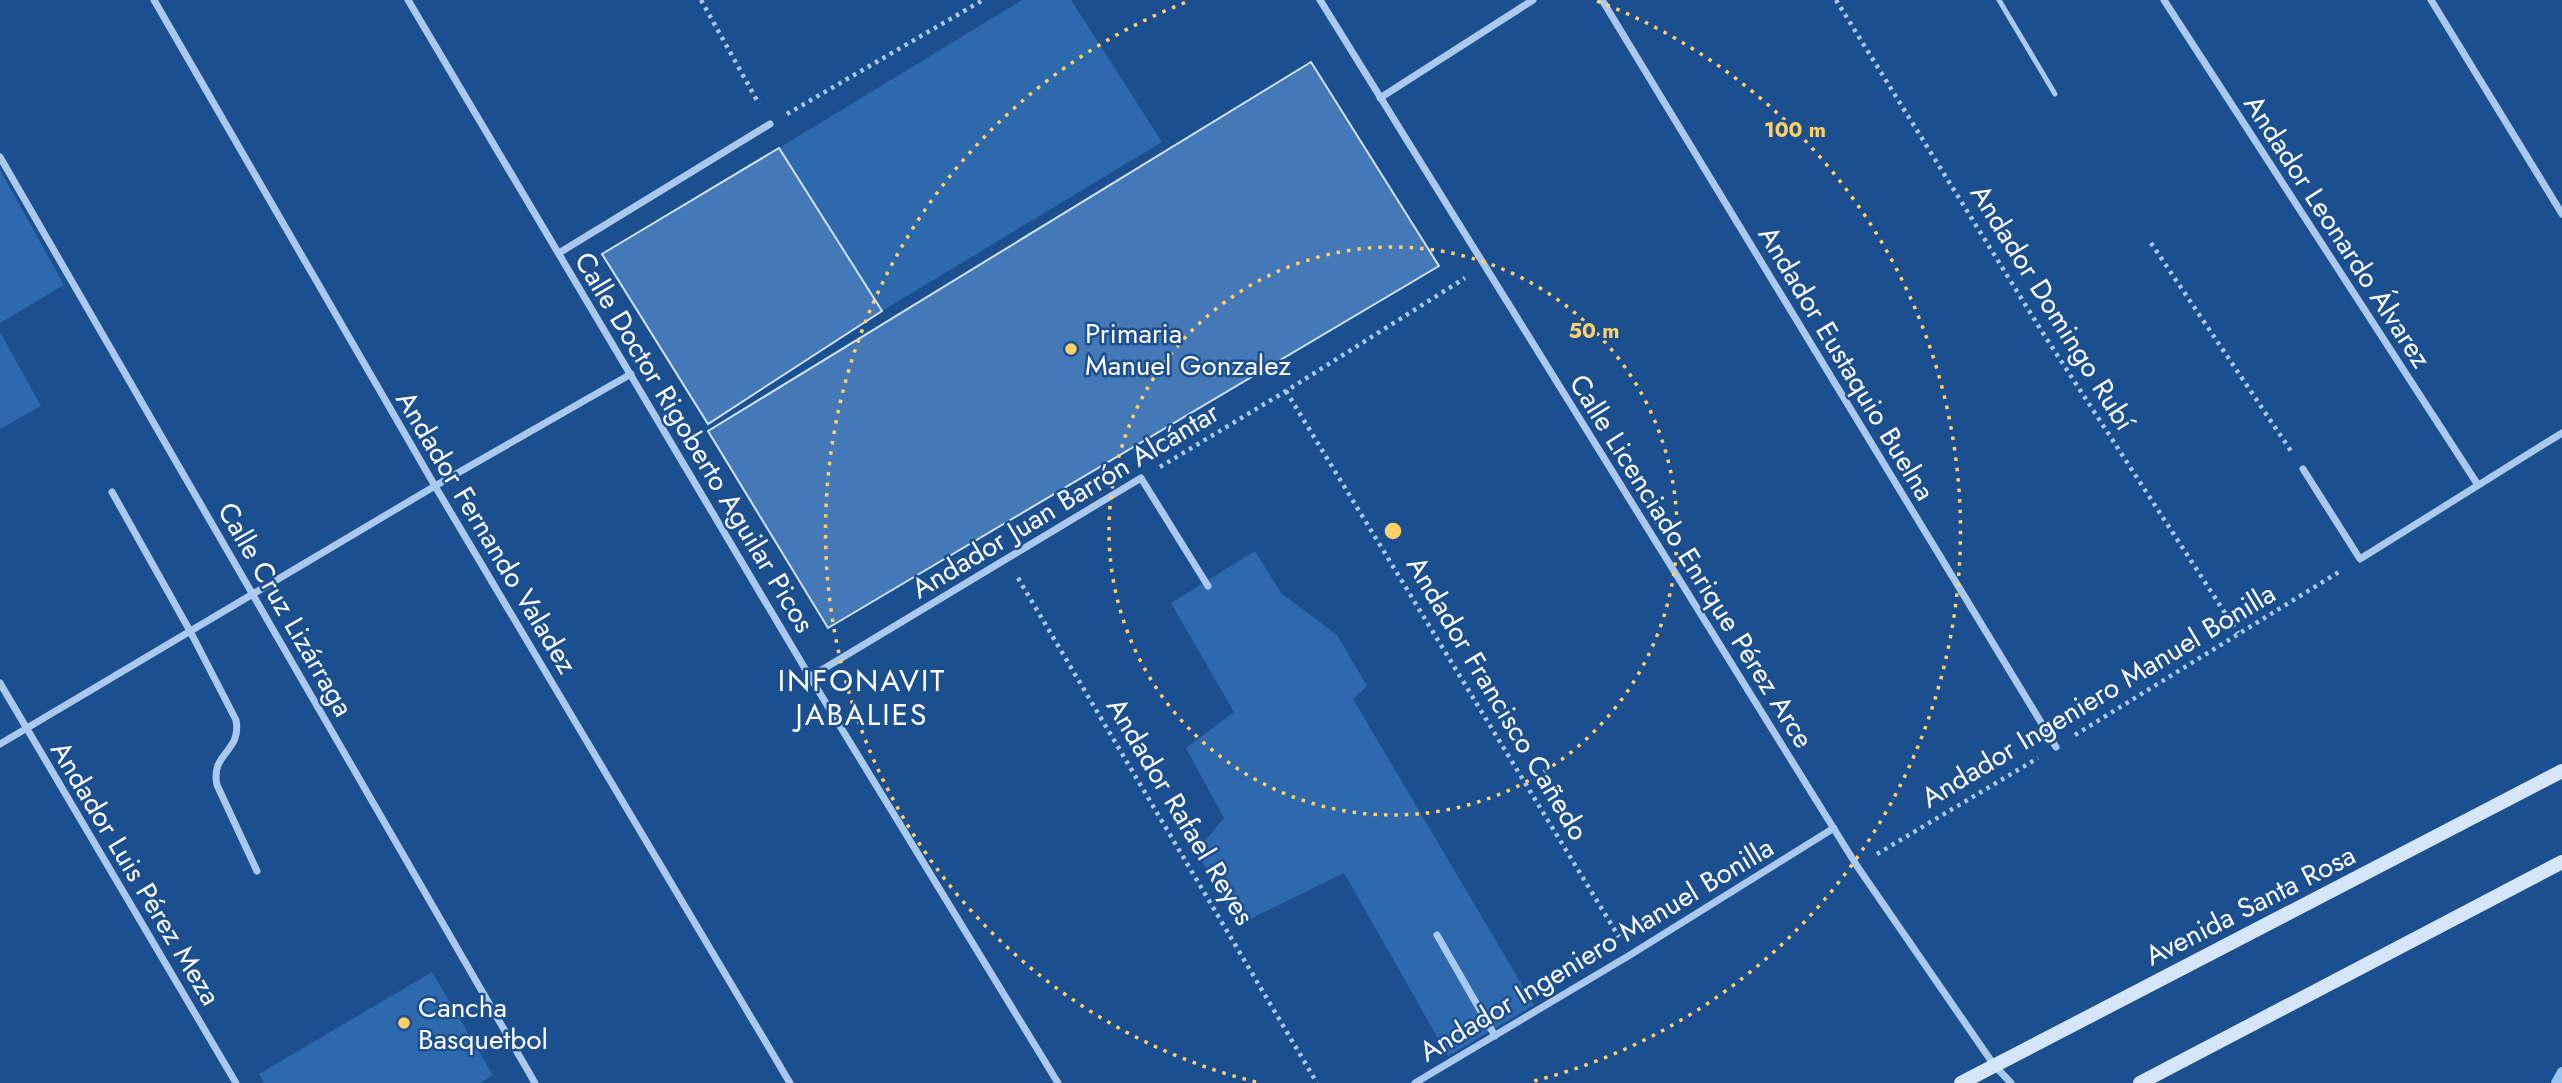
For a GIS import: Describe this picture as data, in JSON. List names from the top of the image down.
{
  "streets": {
    "main road": ["Avenida Santa Rosa"],
    "street": [
      "Andador Leonardo Álvarez",
      "Andador Eustaquio Buelna",
      "Calle Doctor Rigoberto Aguilar Picos",
      "Andador Juan Barrón Alcántar",
      "Andador Fernando Valadez",
      "Calle Licenciado Enrique Pérez Arce",
      "Calle Cruz Lizárraga",
      "Andador Ingeniero Manuel Bonilla",
      "Andador Luis Pérez Meza"
    ],
    "path": ["Andador Domingo Rubí", "Andador Francisco Cañedo", "Andador Rafael Reyes"]
  },
  "crossings": [
    ["Andador Domingo Rubí", "Andador Ingeniero Manuel Bonilla"],
    ["Andador Eustaquio Buelna", "Andador Ingeniero Manuel Bonilla"],
    ["Calle Doctor Rigoberto Aguilar Picos", "Andador Juan Barrón Alcántar"],
    ["Andador Juan Barrón Alcántar", "Calle Licenciado Enrique Pérez Arce"],
    ["Andador Juan Barrón Alcántar", "Andador Francisco Cañedo"],
    ["Andador Juan Barrón Alcántar", "Andador Rafael Reyes"],
    ["Calle Licenciado Enrique Pérez Arce", "Andador Ingeniero Manuel Bonilla"],
    ["Calle Licenciado Enrique Pérez Arce", "Avenida Santa Rosa"],
    ["Andador Ingeniero Manuel Bonilla", "Andador Francisco Cañedo"]
  ],
  "districts": ["INFONAVIT JABALIES"],
  "places": ["Primaria Manuel Gonzalez", "Cancha Basquetbol"],
  "rings": ["100 m", "50 m"]
}
